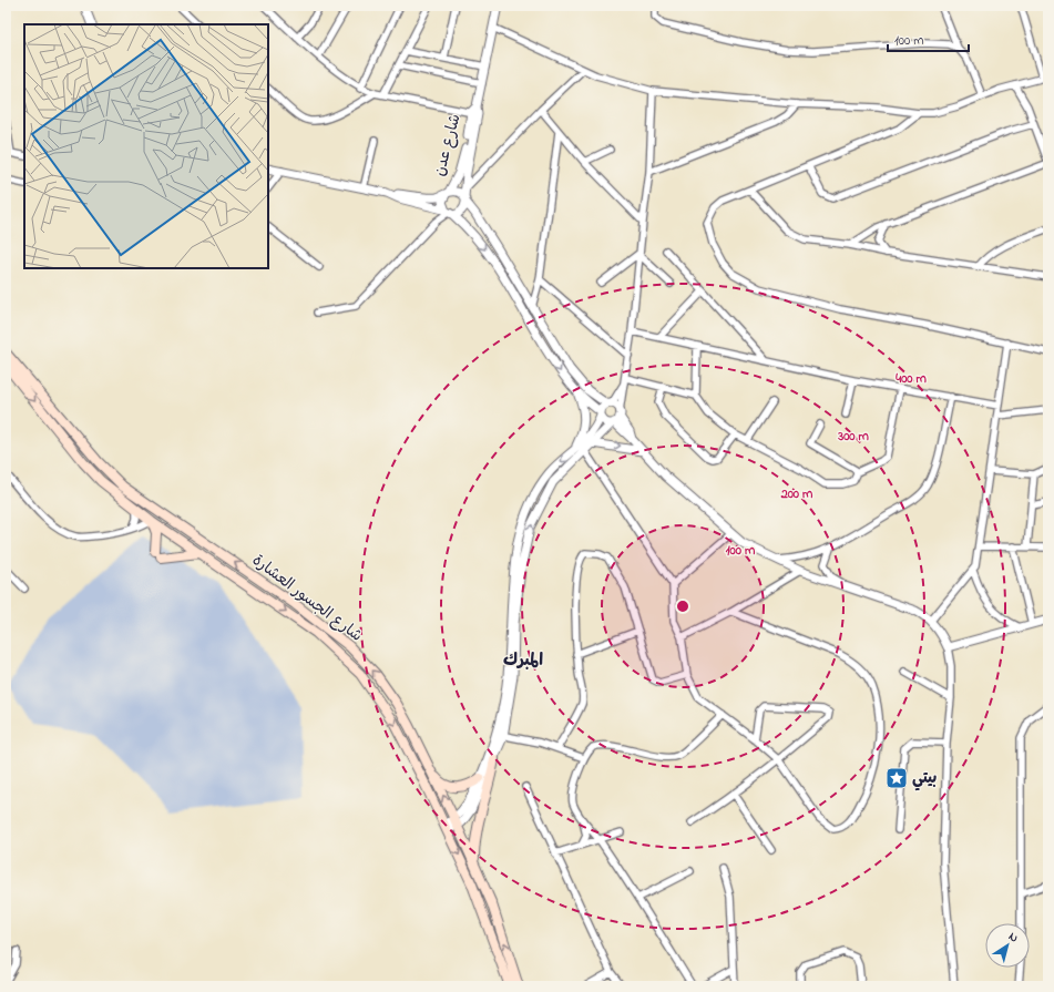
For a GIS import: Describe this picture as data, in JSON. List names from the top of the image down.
{
  "streets": {
    "main road": ["شارع الجسور العشارة"],
    "street": ["شارع عدن"]
  },
  "districts": ["المبرك"],
  "places": {
    "place": ["بيتي"]
  },
  "scale_bar": "100 m",
  "north": "top right",
  "rings": [
    "400 m",
    "300 m",
    "200 m",
    "100 m"
  ]
}
